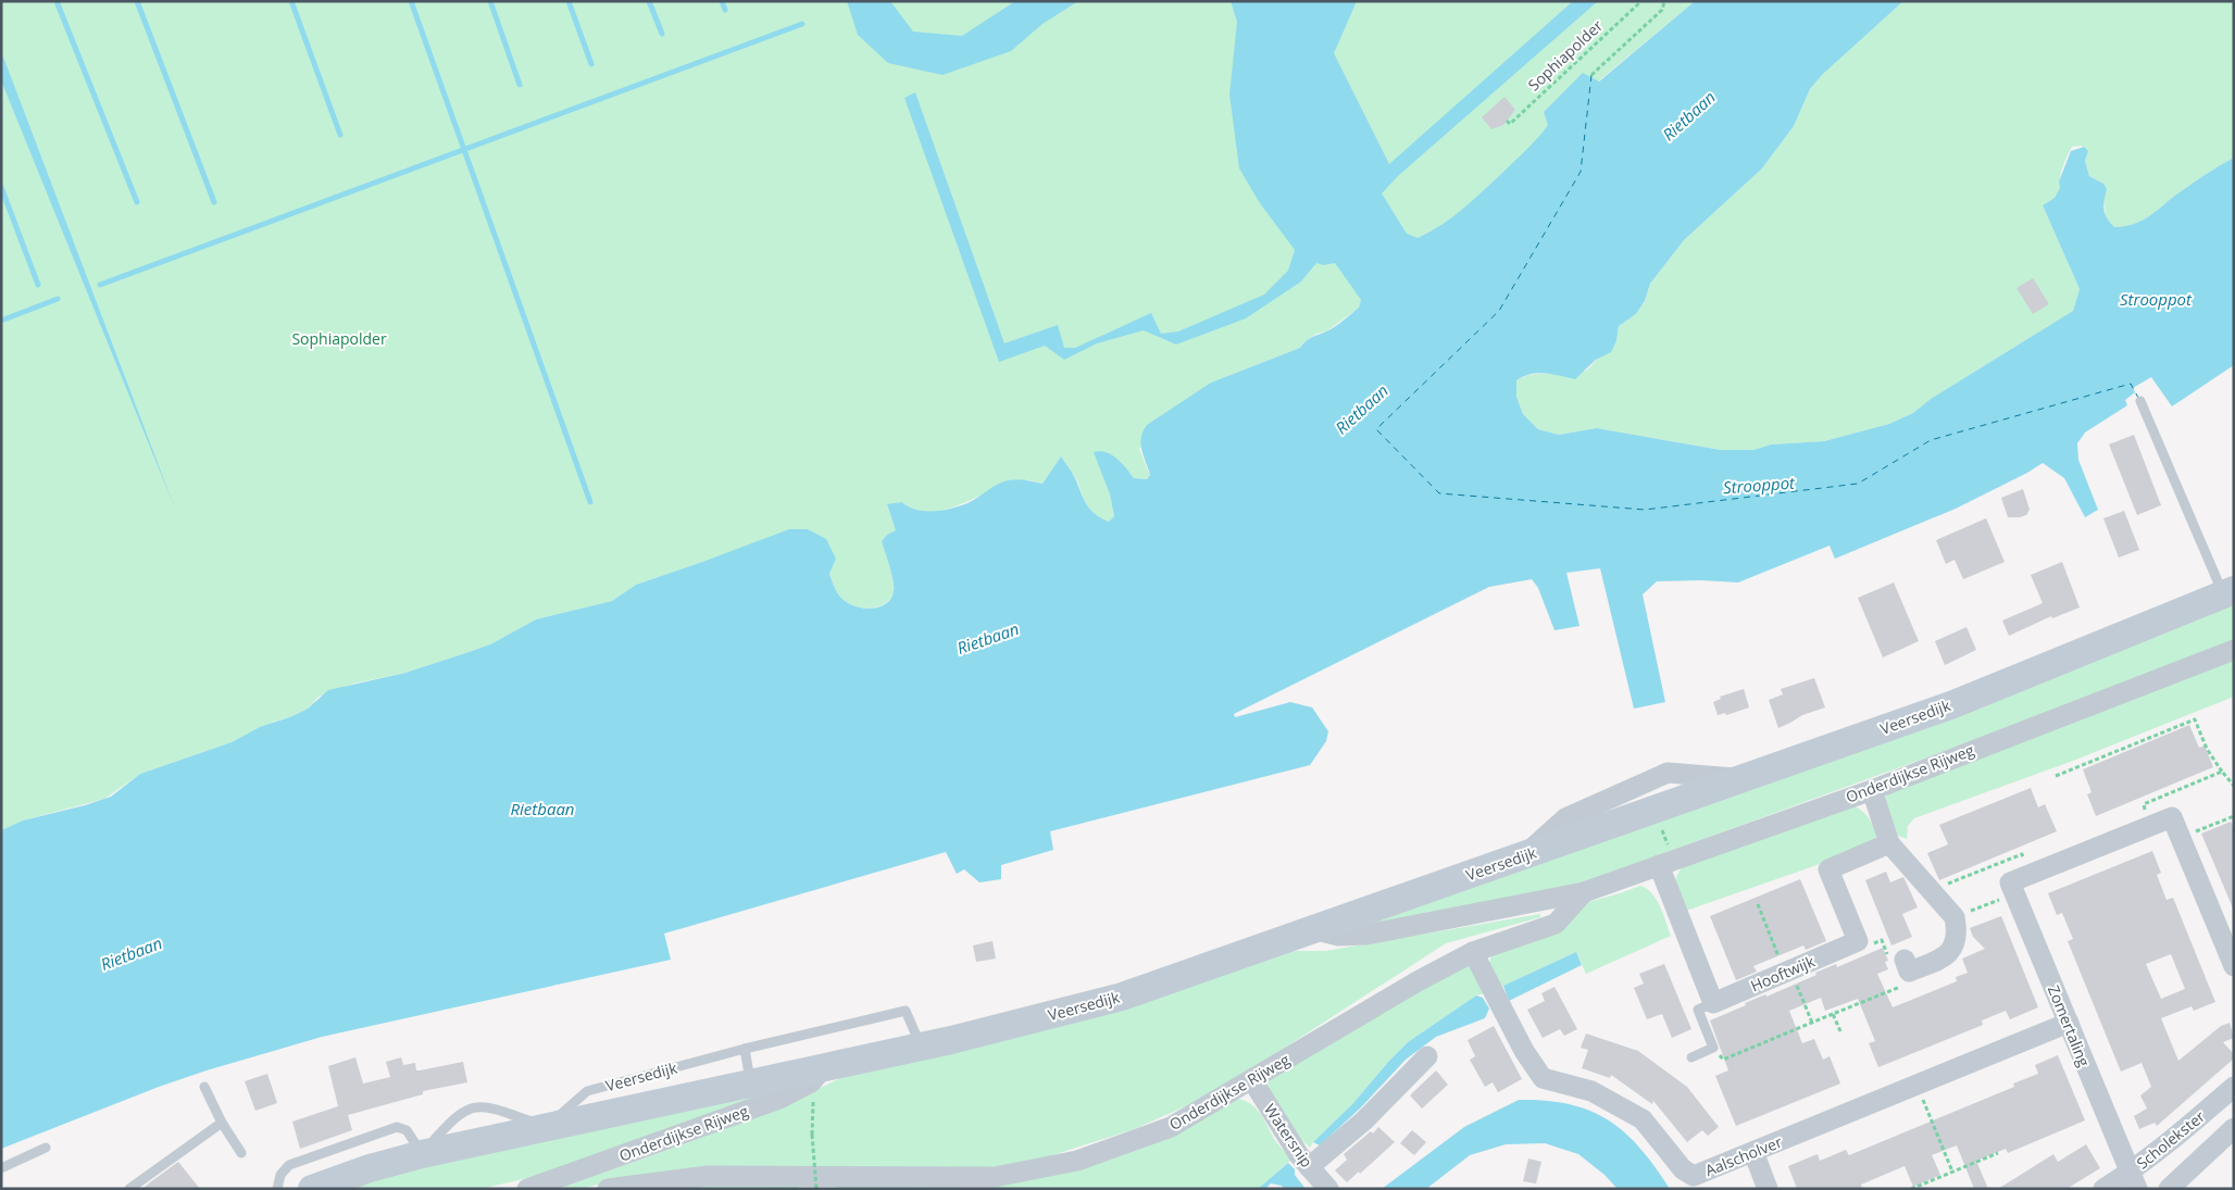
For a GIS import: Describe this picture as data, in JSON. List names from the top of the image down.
{
  "streets": {
    "main road": ["Veersedijk"],
    "street": [
      "Onderdijkse Rijweg",
      "Hooftwijk",
      "Zomertaling",
      "Watersnip",
      "Scholekster",
      "Aalscholver"
    ],
    "path": ["Sophiapolder"]
  },
  "crossings": [
    ["Veersedijk", "Onderdijkse Rijweg"],
    ["Onderdijkse Rijweg", "Watersnip"],
    ["Onderdijkse Rijweg", "Aalscholver"],
    ["Zomertaling", "Scholekster"],
    ["Zomertaling", "Aalscholver"]
  ],
  "water": ["Rietbaan", "Strooppot"],
  "parks": ["Sophiapolder"]
}
